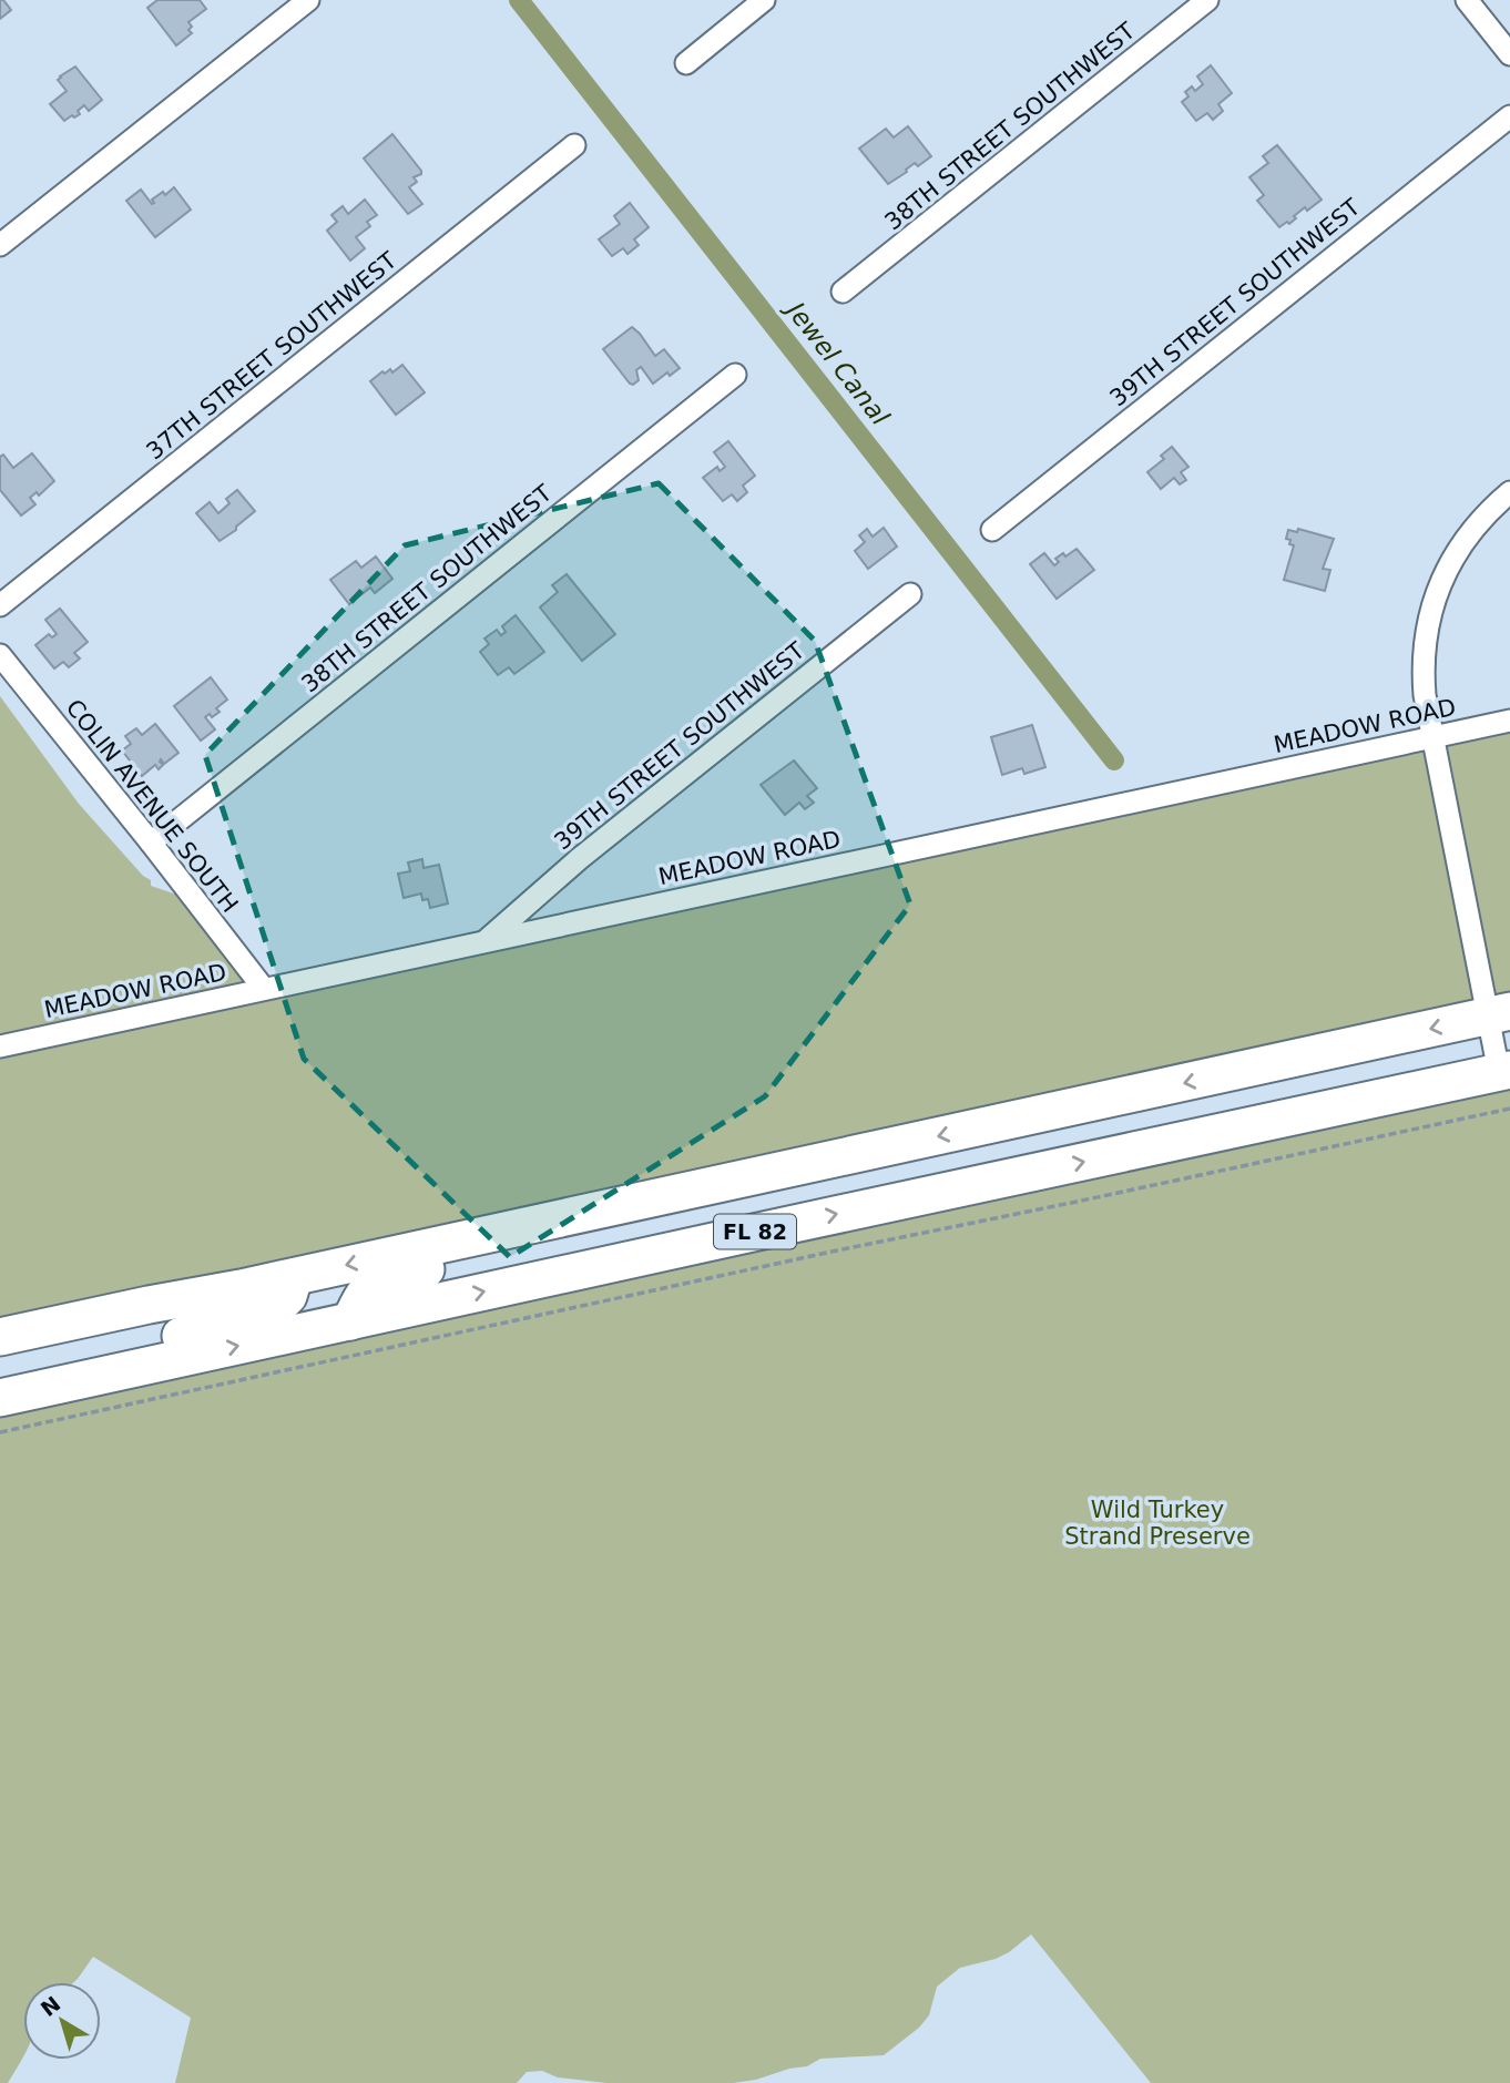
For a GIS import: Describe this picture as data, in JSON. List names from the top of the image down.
{
  "streets": {
    "highway": ["FL 82"],
    "street": [
      "38TH STREET SOUTHWEST",
      "39TH STREET SOUTHWEST",
      "37TH STREET SOUTHWEST",
      "MEADOW ROAD",
      "COLIN AVENUE SOUTH"
    ]
  },
  "crossings": [
    ["38TH STREET SOUTHWEST", "COLIN AVENUE SOUTH"],
    ["39TH STREET SOUTHWEST", "MEADOW ROAD"],
    ["MEADOW ROAD", "COLIN AVENUE SOUTH"]
  ],
  "water": ["Jewel Canal"],
  "parks": ["Wild Turkey Strand Preserve"],
  "north": "top left"
}
